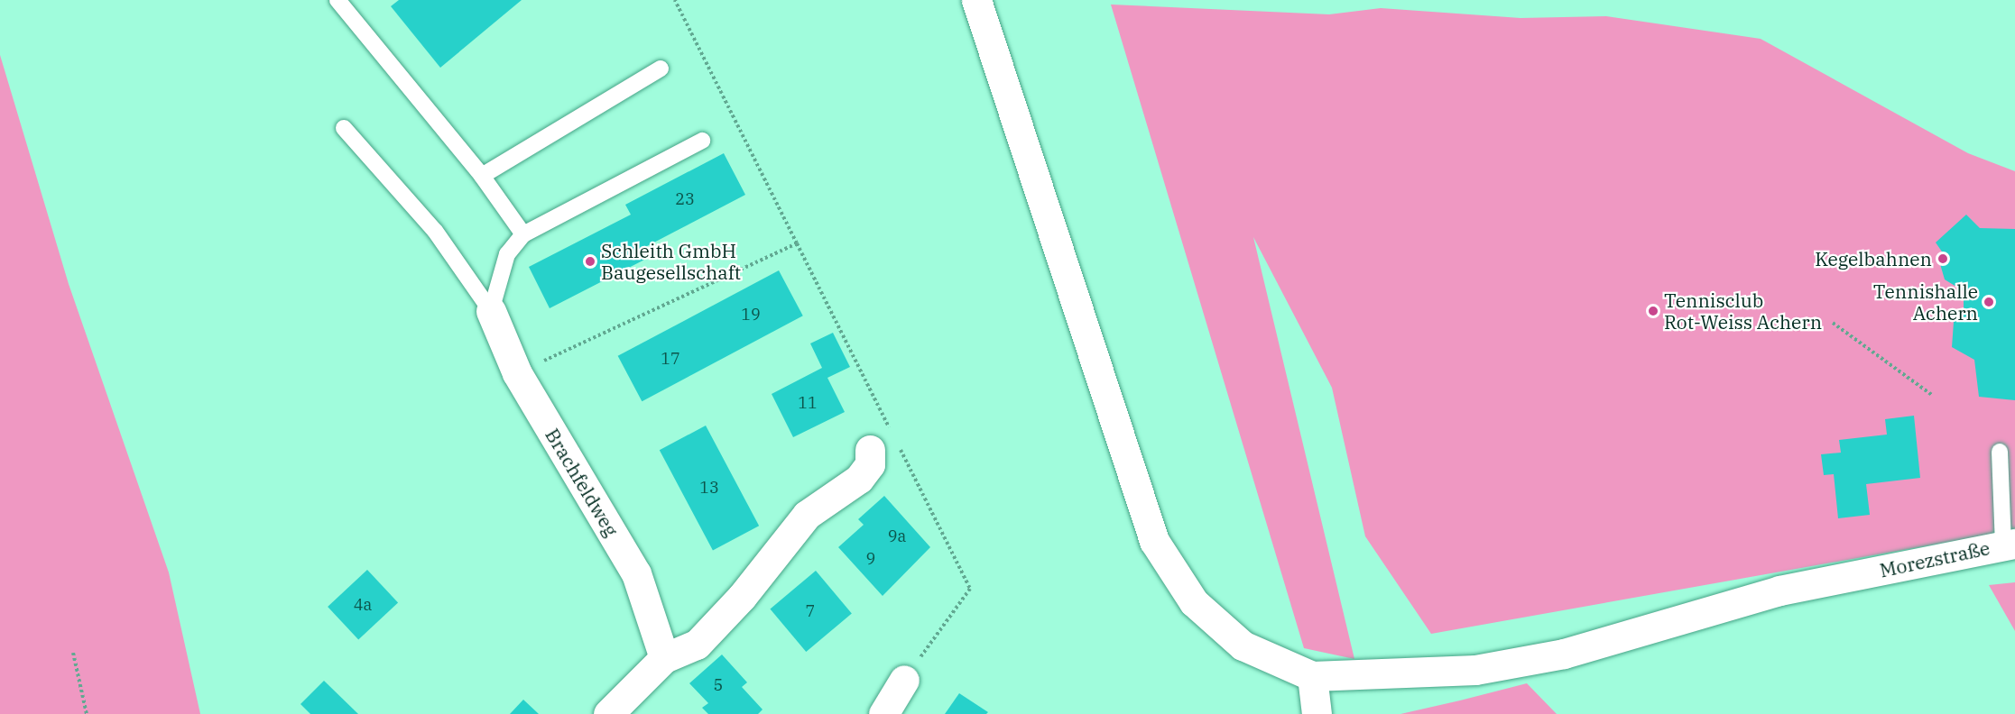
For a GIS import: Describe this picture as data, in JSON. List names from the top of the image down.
{
  "streets": {
    "street": ["Brachfeldweg", "Morezstraße"]
  },
  "places": [
    "Kegelbahnen",
    "Schleith GmbH Baugesellschaft",
    "Tennishalle Achern",
    "Tennisclub Rot-Weiss Achern"
  ],
  "house_numbers": [
    "23",
    "19",
    "17",
    "11",
    "13",
    "9a",
    "9",
    "4a",
    "7",
    "5"
  ]
}
